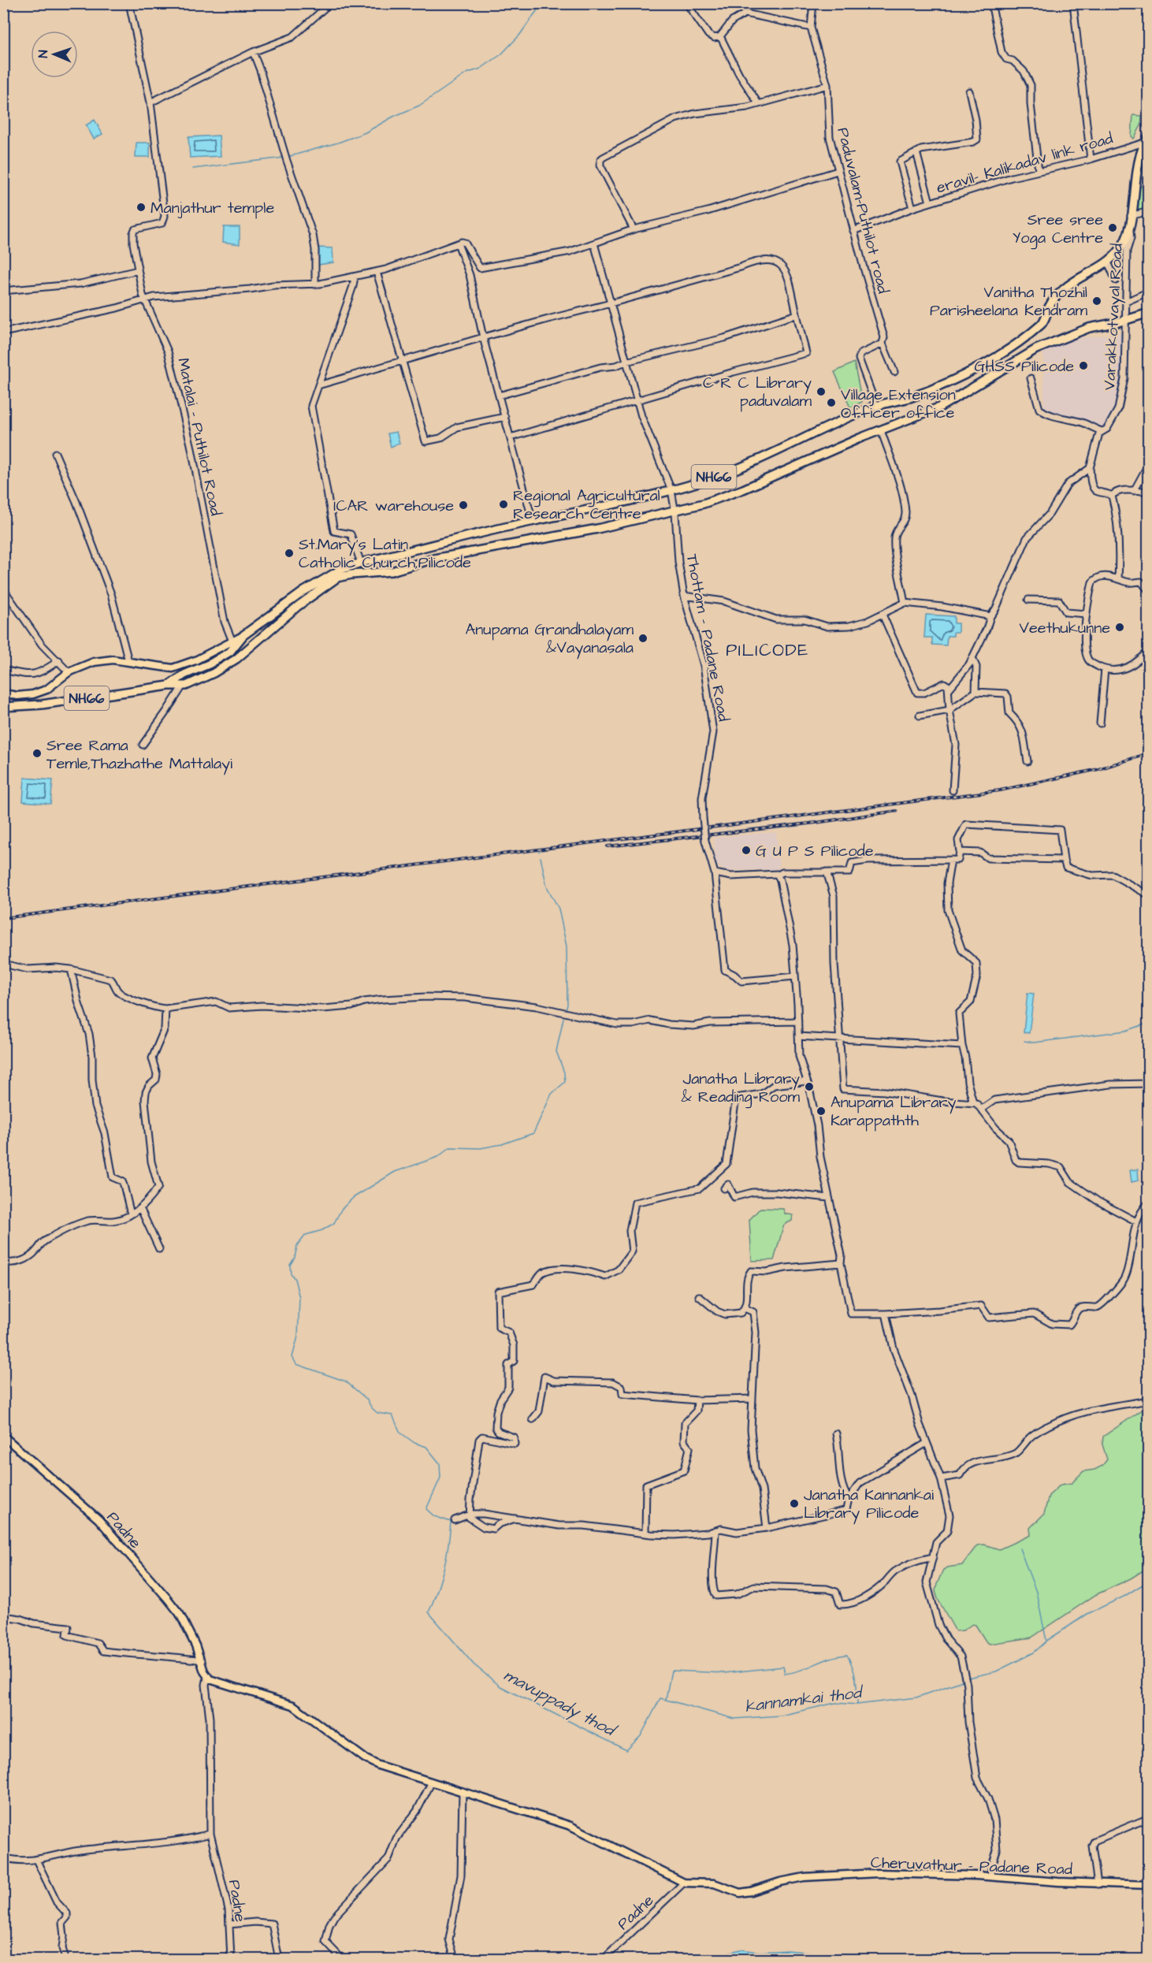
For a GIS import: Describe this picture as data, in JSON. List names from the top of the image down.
{
  "streets": {
    "highway": ["NH66"],
    "main road": ["Padne", "Cheruvathur - Padane Road"],
    "street": [
      "eravil- Kalikadav link road",
      "Paduvalam-Puthilot road",
      "Varakkotvayal Road",
      "Matalai - Puthilot Road",
      "Thottam - Padane Road"
    ]
  },
  "crossings": [
    ["eravil- Kalikadav link road", "Paduvalam-Puthilot road"],
    ["eravil- Kalikadav link road", "NH66"],
    ["Varakkotvayal Road", "NH66"],
    ["Matalai - Puthilot Road", "NH66"],
    ["NH66", "Thottam - Padane Road"],
    ["Padne", "Cheruvathur - Padane Road"]
  ],
  "districts": ["PILICODE"],
  "water": ["kannamkai thod", "mavuppady thod"],
  "places": [
    "Manjathur temple",
    "Sree sree Yoga Centre",
    "Vanitha Thozhil Parisheelana Kendram",
    "GHSS Pilicode",
    "C R C Library paduvalam",
    "Village Extension Officer office",
    "Regional Agricultural Research Centre",
    "ICAR warehouse",
    "St.Mary's Latin Catholic Church,Pilicode",
    "Veethukunne",
    "Anupama Grandhalayam &Vayanasala",
    "Sree Rama Temle,Thazhathe Mattalayi",
    "G U P S Pilicode",
    "Janatha Library & Reading Room",
    "Anupama Library Karappathth",
    "Janatha Kannankai Library Pilicode"
  ],
  "north": "left"
}
